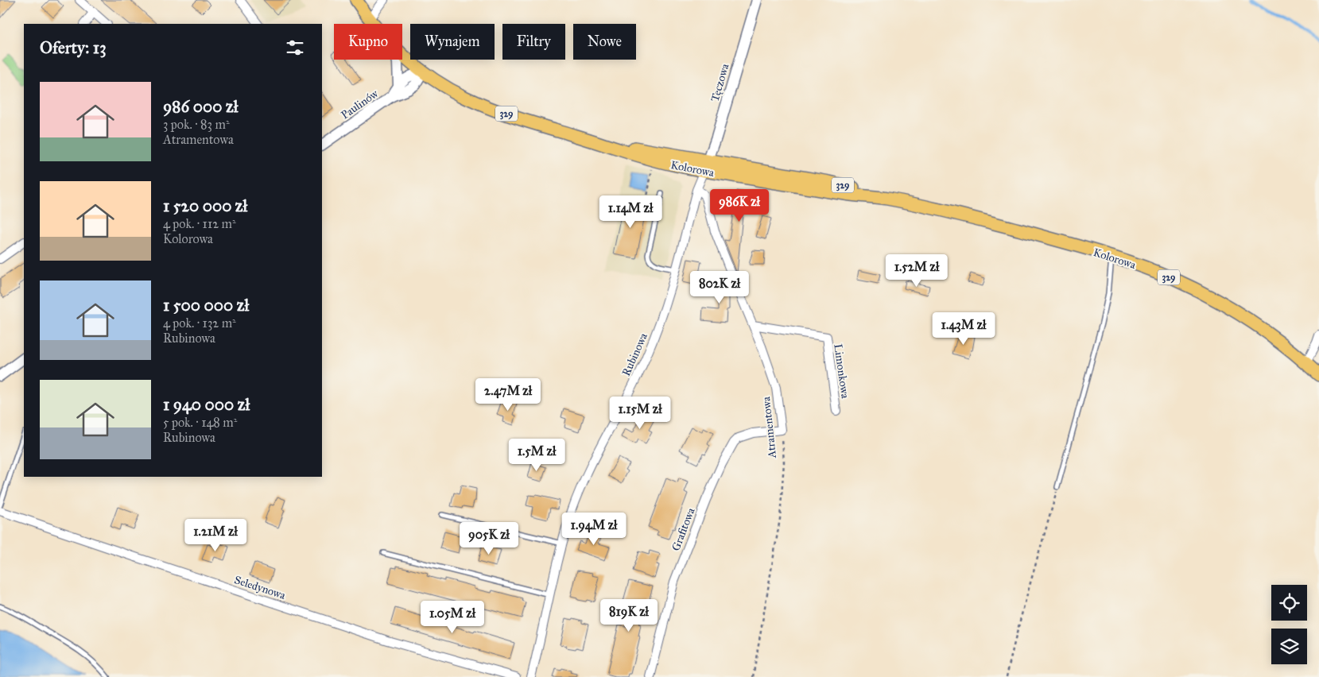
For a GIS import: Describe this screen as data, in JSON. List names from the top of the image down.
{
  "streets": {
    "main road": ["329", "Kolorowa"],
    "street": [
      "Tęczowa",
      "Paulinów",
      "Rubinowa",
      "Limonkowa",
      "Atramentowa",
      "Grafitowa",
      "Seledynowa"
    ]
  },
  "crossings": [
    ["Tęczowa", "Kolorowa"],
    ["Tęczowa", "Rubinowa"],
    ["Paulinów", "329"],
    ["Paulinów", "Kolorowa"],
    ["329", "Kolorowa"],
    ["Kolorowa", "Rubinowa"],
    ["Rubinowa", "Atramentowa"],
    ["Limonkowa", "Atramentowa"],
    ["Atramentowa", "Grafitowa"]
  ],
  "page": {
    "chip": [
      "Kupno",
      "Wynajem",
      "Filtry",
      "Nowe"
    ],
    "heading": "Oferty: 13",
    "list": [
      {
        "name": "986 000 zł",
        "note": "3 pok. · 83 m² · Atramentowa"
      },
      {
        "name": "1 520 000 zł",
        "note": "4 pok. · 112 m² · Kolorowa"
      },
      {
        "name": "1 500 000 zł",
        "note": "4 pok. · 132 m² · Rubinowa"
      },
      {
        "name": "1 940 000 zł",
        "note": "5 pok. · 148 m² · Rubinowa"
      }
    ],
    "price": [
      "986K zł",
      "1.14M zł",
      "1.52M zł",
      "802K zł",
      "1.43M zł",
      "2.47M zł",
      "1.15M zł",
      "1.5M zł",
      "1.94M zł",
      "1.21M zł",
      "905K zł",
      "819K zł",
      "1.05M zł"
    ]
  }
}
